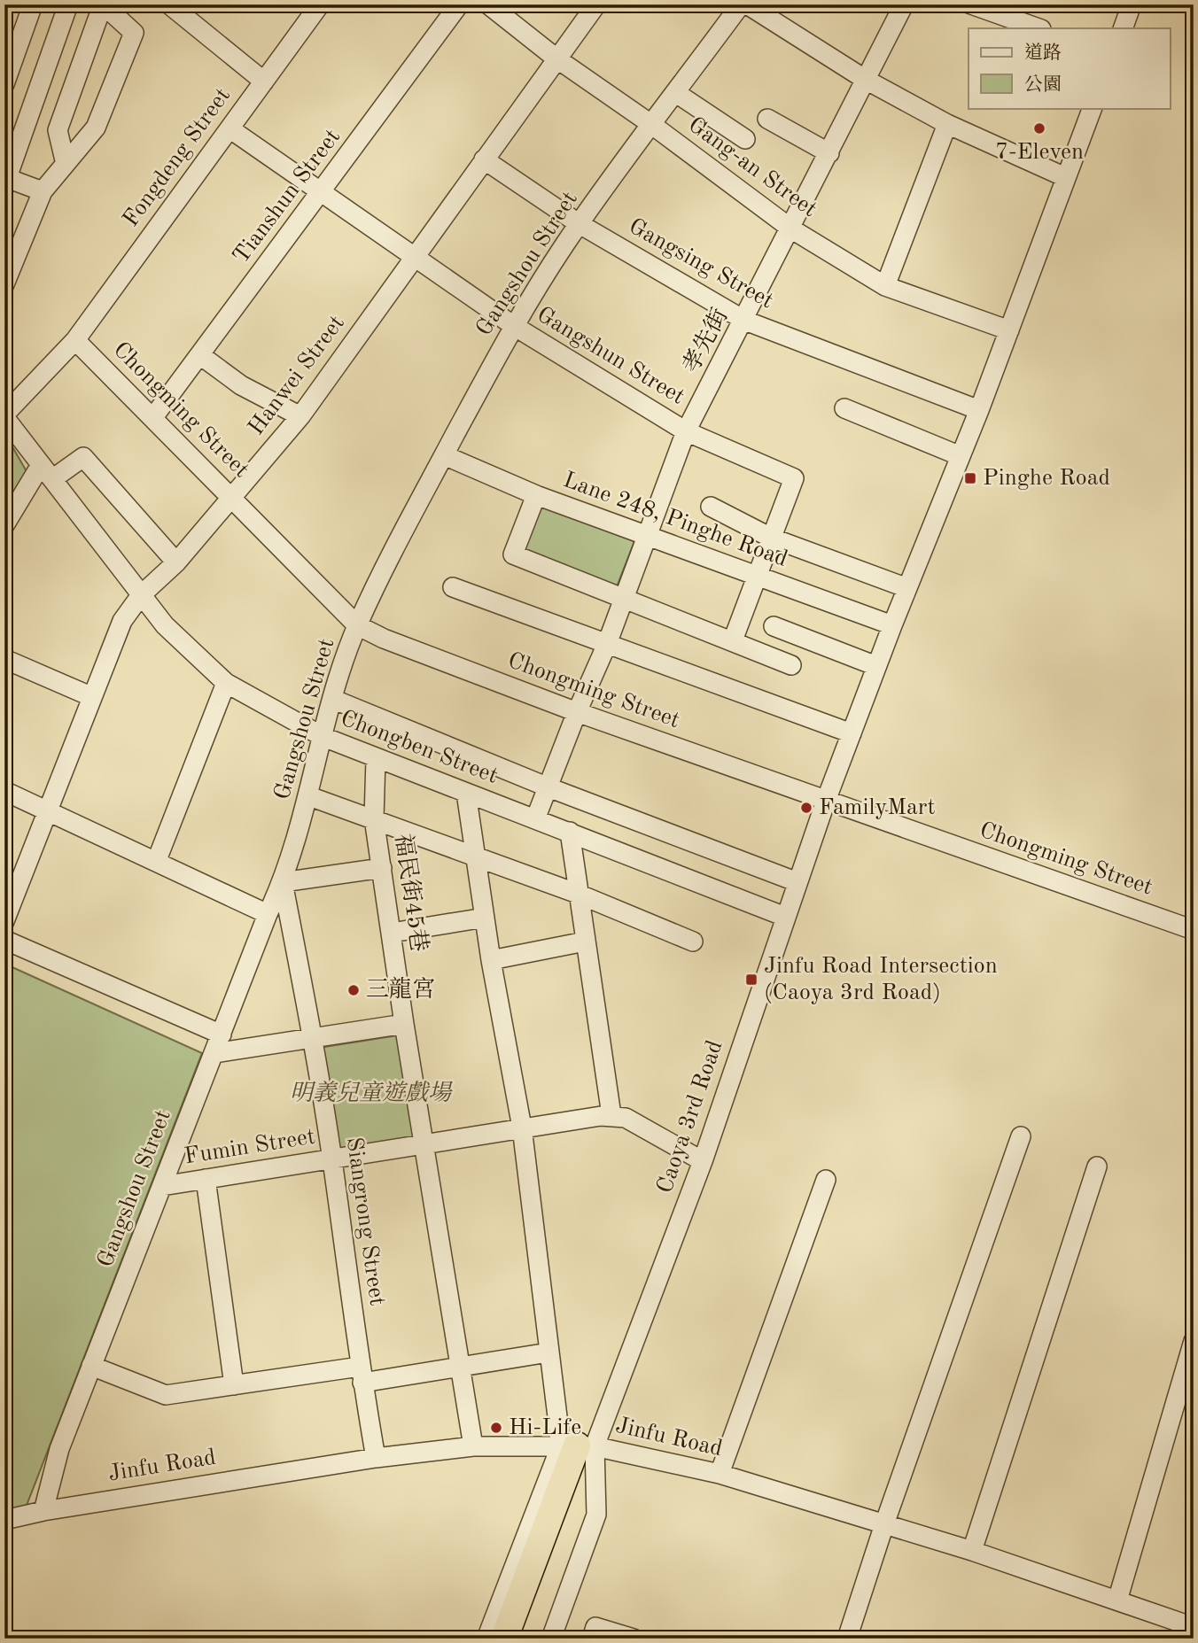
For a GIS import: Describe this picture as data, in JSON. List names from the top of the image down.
{
  "streets": {
    "street": [
      "Fongdeng Street",
      "Gang-an Street",
      "Tianshun Street",
      "Gangshou Street",
      "Gangsing Street",
      "孝先街",
      "Gangshun Street",
      "Hanwei Street",
      "Chongming Street",
      "Lane 248, Pinghe Road",
      "Chongben Street",
      "福民街45巷",
      "Caoya 3rd Road",
      "Fumin Street",
      "Siangrong Street",
      "Jinfu Road"
    ]
  },
  "crossings": [
    ["Fongdeng Street", "Gangshun Street"],
    ["Fongdeng Street", "Chongming Street"],
    ["Fongdeng Street", "Chongben Street"],
    ["Gang-an Street", "Gangshou Street"],
    ["Gang-an Street", "孝先街"],
    ["Gang-an Street", "Hanwei Street"],
    ["Tianshun Street", "Gangshun Street"],
    ["Tianshun Street", "Chongming Street"],
    ["Gangshou Street", "Gangsing Street"],
    ["Gangshou Street", "Gangshun Street"],
    ["Gangshou Street", "Chongming Street"],
    ["Gangshou Street", "Lane 248, Pinghe Road"],
    ["Gangshou Street", "Chongben Street"],
    ["Gangshou Street", "Fumin Street"],
    ["Gangshou Street", "Siangrong Street"],
    ["Gangshou Street", "Jinfu Road"],
    ["Gangsing Street", "孝先街"],
    ["Gangsing Street", "Hanwei Street"],
    ["孝先街", "Gangshun Street"],
    ["孝先街", "Chongming Street"],
    ["孝先街", "Lane 248, Pinghe Road"],
    ["孝先街", "Chongben Street"],
    ["Gangshun Street", "Hanwei Street"],
    ["Hanwei Street", "Chongming Street"],
    ["Hanwei Street", "Chongben Street"],
    ["Chongming Street", "Caoya 3rd Road"],
    ["Chongben Street", "福民街45巷"],
    ["Chongben Street", "Caoya 3rd Road"],
    ["福民街45巷", "Fumin Street"],
    ["福民街45巷", "Jinfu Road"],
    ["Caoya 3rd Road", "Fumin Street"],
    ["Caoya 3rd Road", "Jinfu Road"],
    ["Fumin Street", "Siangrong Street"],
    ["Siangrong Street", "Jinfu Road"]
  ],
  "parks": ["明義兒童遊戲場"],
  "places": {
    "other": [
      "7-Eleven",
      "FamilyMart",
      "三龍宮",
      "Hi-Life"
    ],
    "transit": ["Pinghe Road", "Jinfu Road Intersection (Caoya 3rd Road)"]
  },
  "legend": ["道路", "公園"]
}
